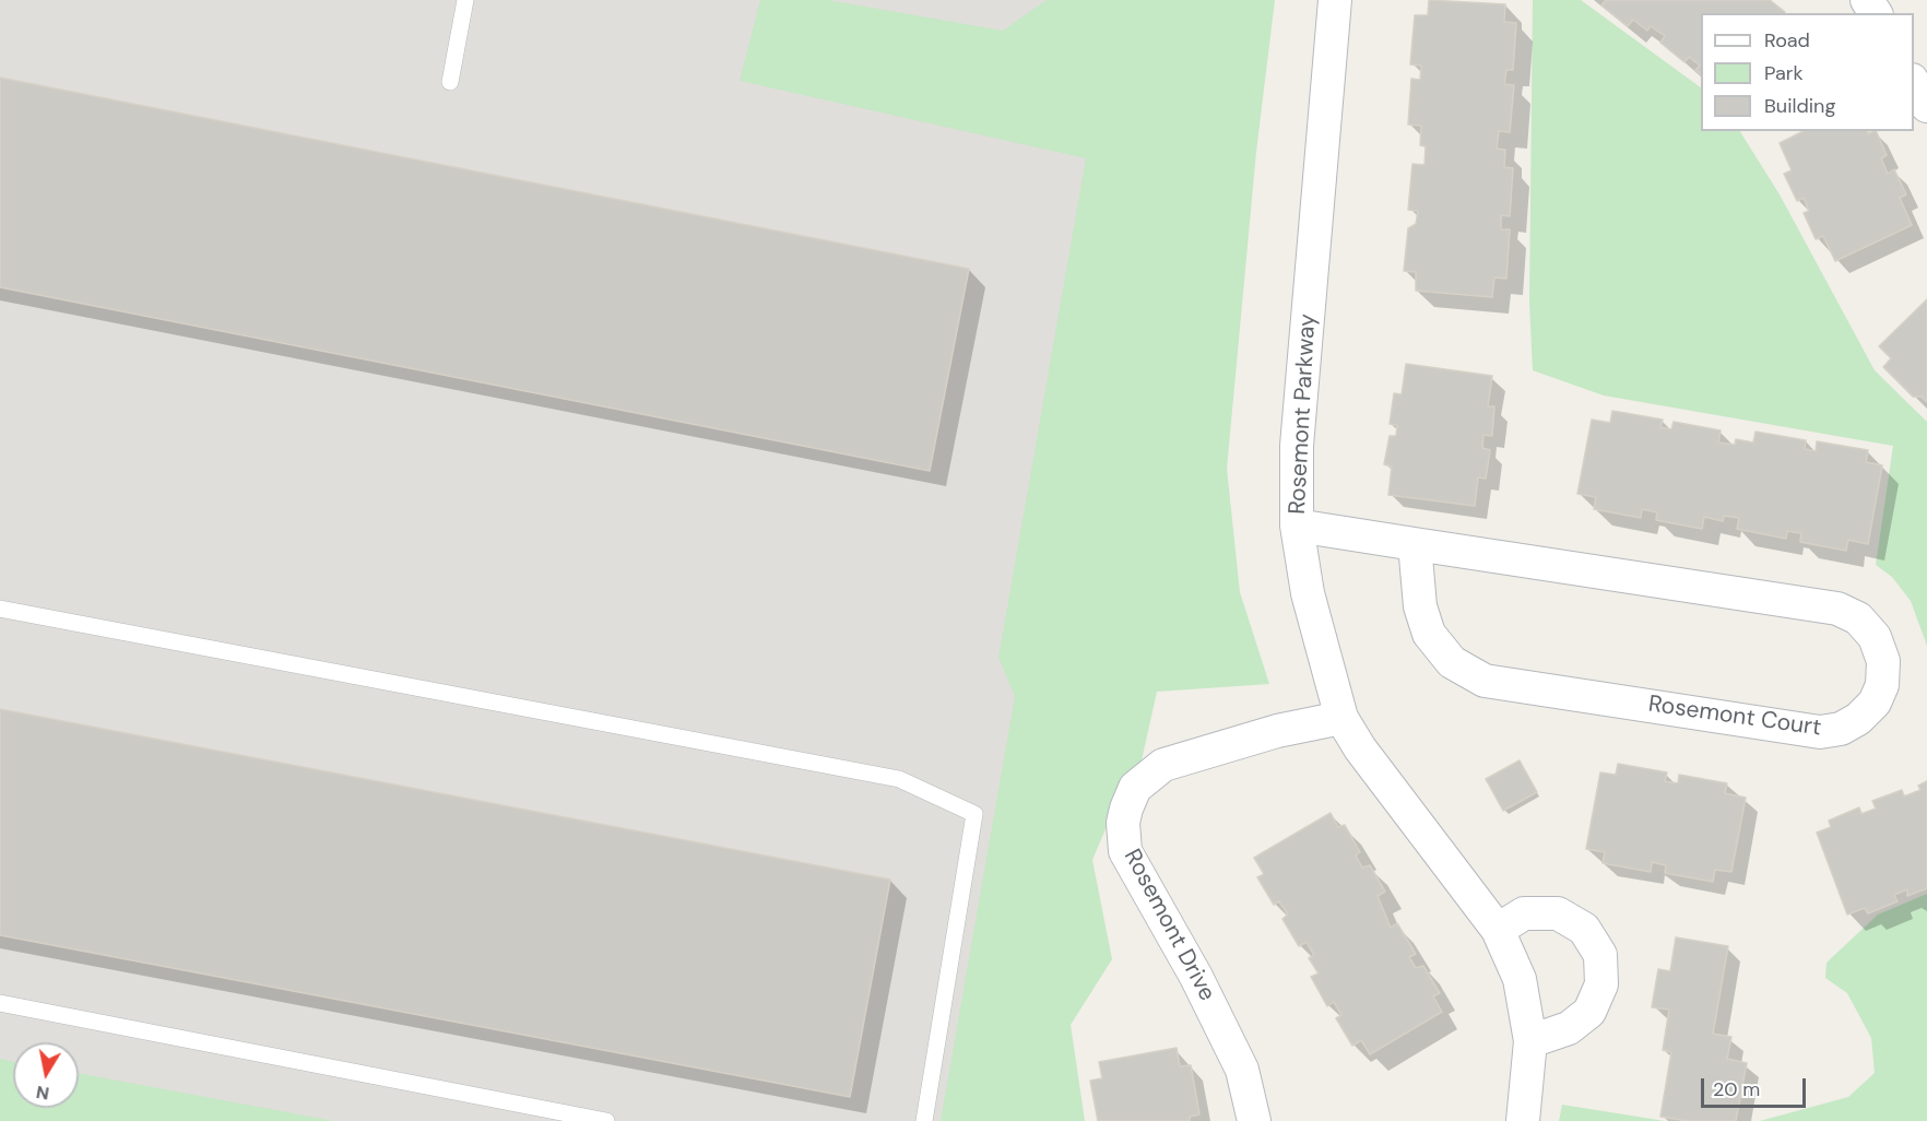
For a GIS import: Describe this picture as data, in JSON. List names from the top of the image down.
{
  "streets": {
    "street": ["Rosemont Parkway", "Rosemont Court", "Rosemont Drive"]
  },
  "crossings": [
    ["Rosemont Parkway", "Rosemont Court"],
    ["Rosemont Parkway", "Rosemont Drive"]
  ],
  "legend": ["Road", "Park", "Building"],
  "scale_bar": "20 m",
  "north": "bottom"
}
